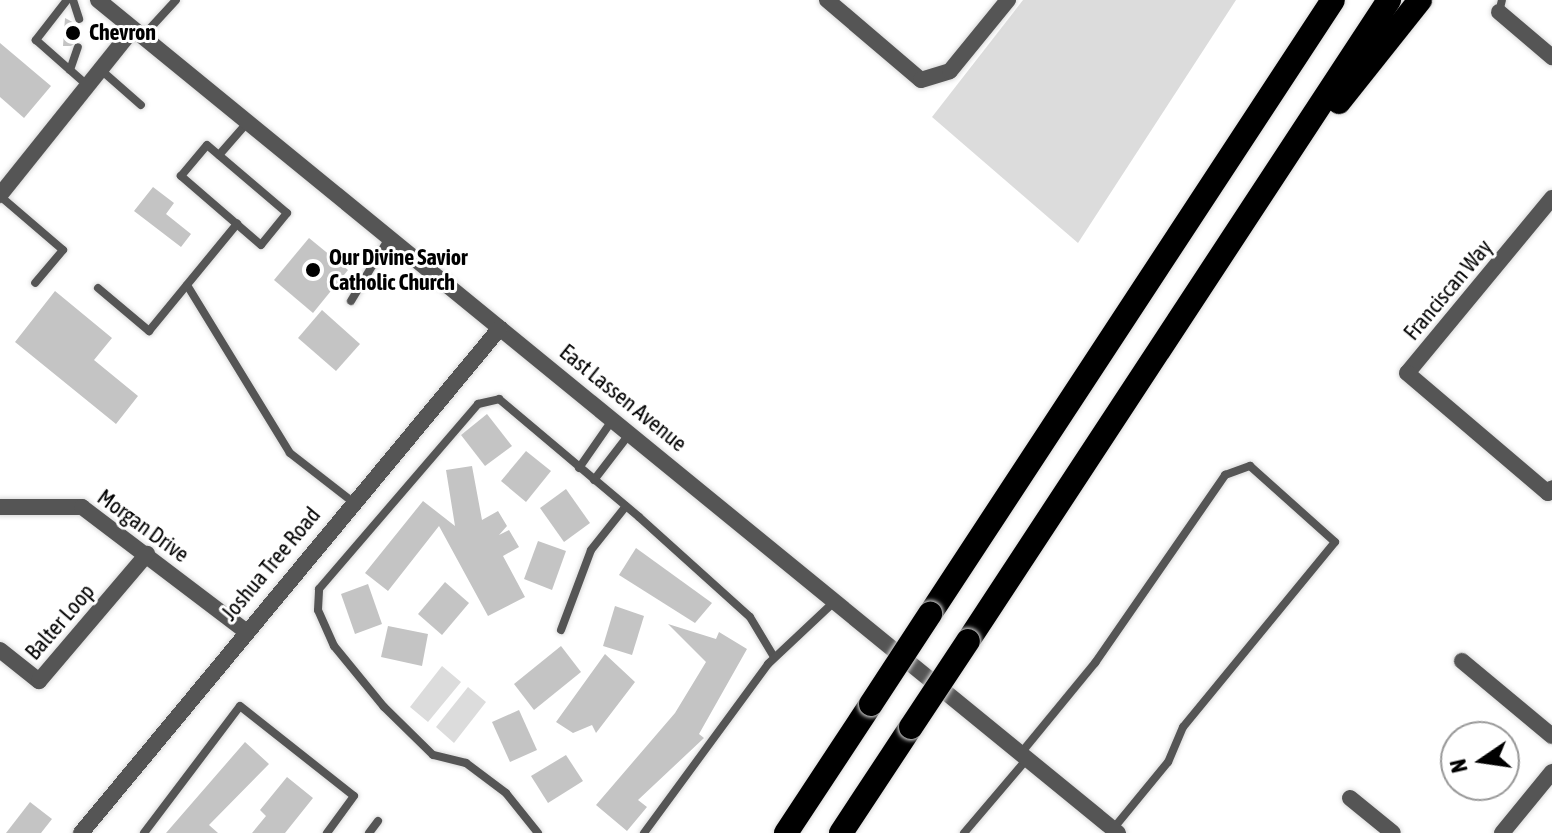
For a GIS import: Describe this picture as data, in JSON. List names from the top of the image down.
{
  "streets": {
    "street": [
      "Franciscan Way",
      "East Lassen Avenue",
      "Morgan Drive",
      "Joshua Tree Road",
      "Balter Loop"
    ]
  },
  "crossings": [
    ["East Lassen Avenue", "Joshua Tree Road"],
    ["Morgan Drive", "Joshua Tree Road"],
    ["Morgan Drive", "Balter Loop"]
  ],
  "places": ["Chevron", "Our Divine Savior Catholic Church"],
  "north": "left"
}
